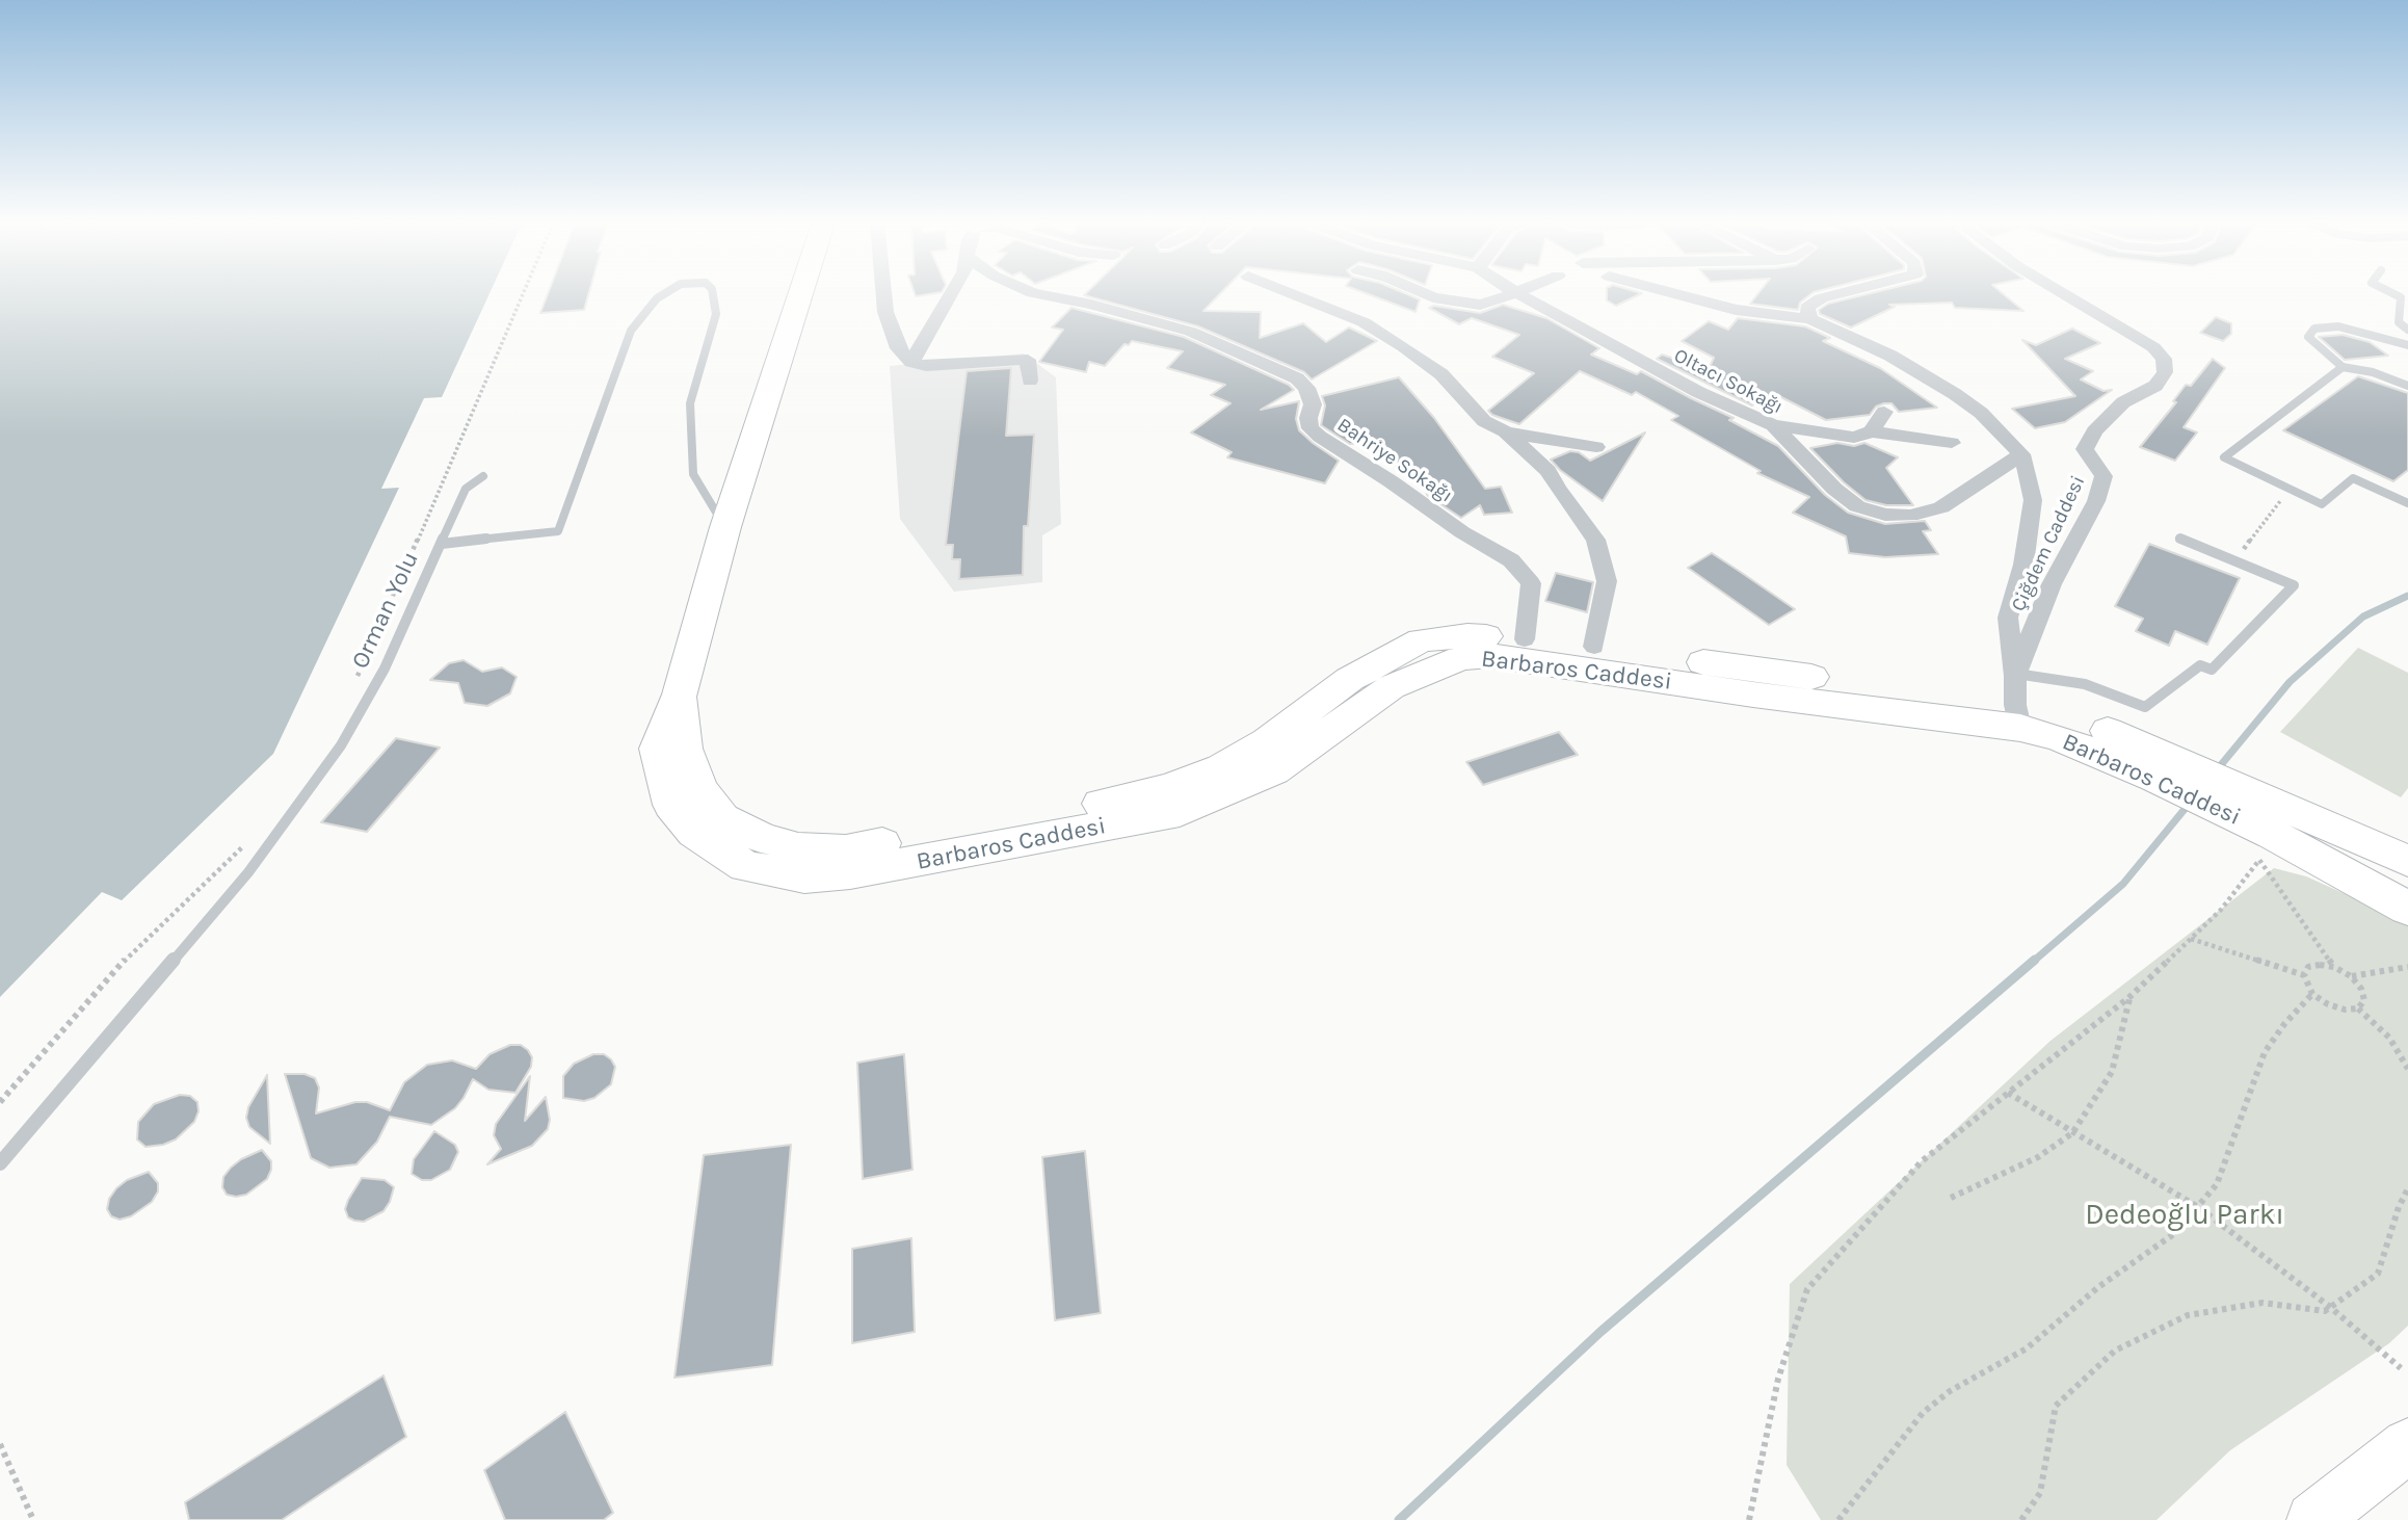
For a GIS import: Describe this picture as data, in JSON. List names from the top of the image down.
{
  "streets": {
    "main road": ["Barbaros Caddesi"],
    "street": ["Oltacı Sokağı", "Bahriye Sokağı", "Çiğdem Caddesi"],
    "lane": ["Orman Yolu"]
  },
  "crossings": [
    ["Bahriye Sokağı", "Barbaros Caddesi"],
    ["Çiğdem Caddesi", "Barbaros Caddesi"],
    ["Orman Yolu", "Barbaros Caddesi"]
  ],
  "parks": ["Dedeoğlu Parkı"]
}
